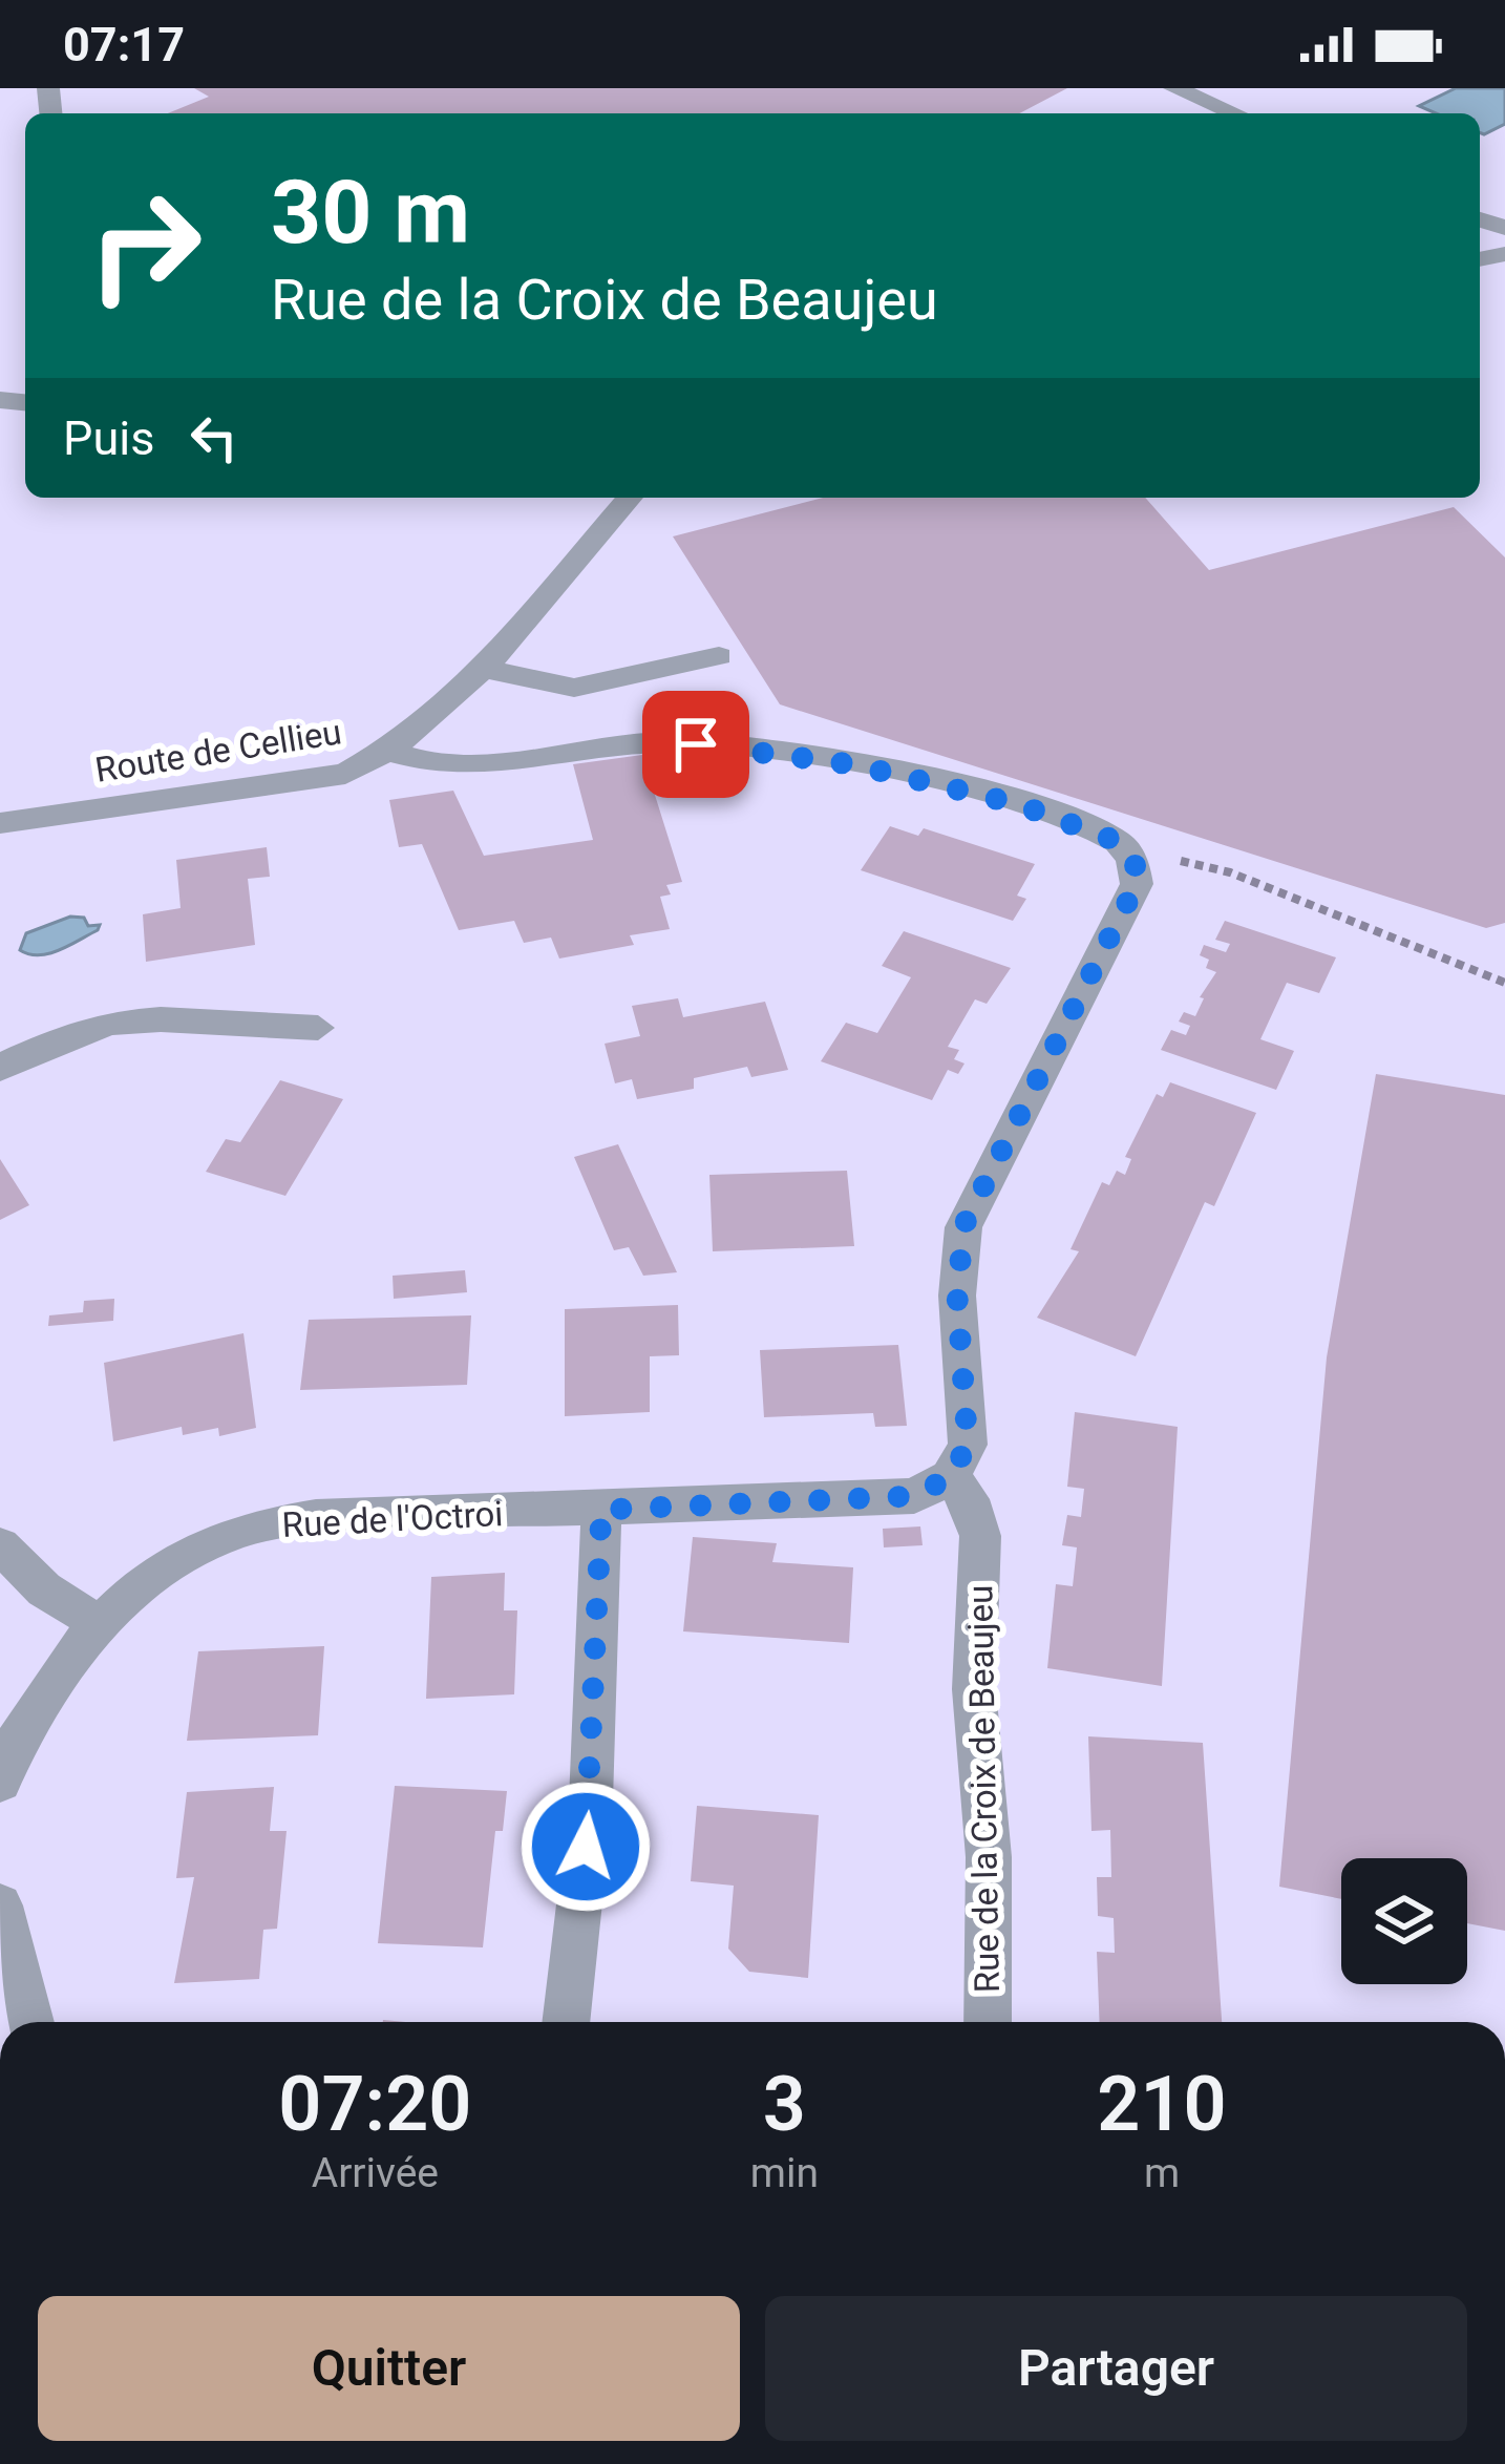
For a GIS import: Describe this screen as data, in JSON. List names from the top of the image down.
{
  "streets": {
    "street": ["Route de Cellieu", "Rue de l'Octroi", "Rue de la Croix de Beaujeu"]
  },
  "page": {
    "status": "07:17",
    "turn": ["30 m", "Rue de la Croix de Beaujeu"],
    "then": "Puis",
    "eta": [
      "07:20",
      "Arrivée",
      "3",
      "min",
      "210",
      "m"
    ],
    "buttons": ["Quitter", "Partager"]
  }
}
